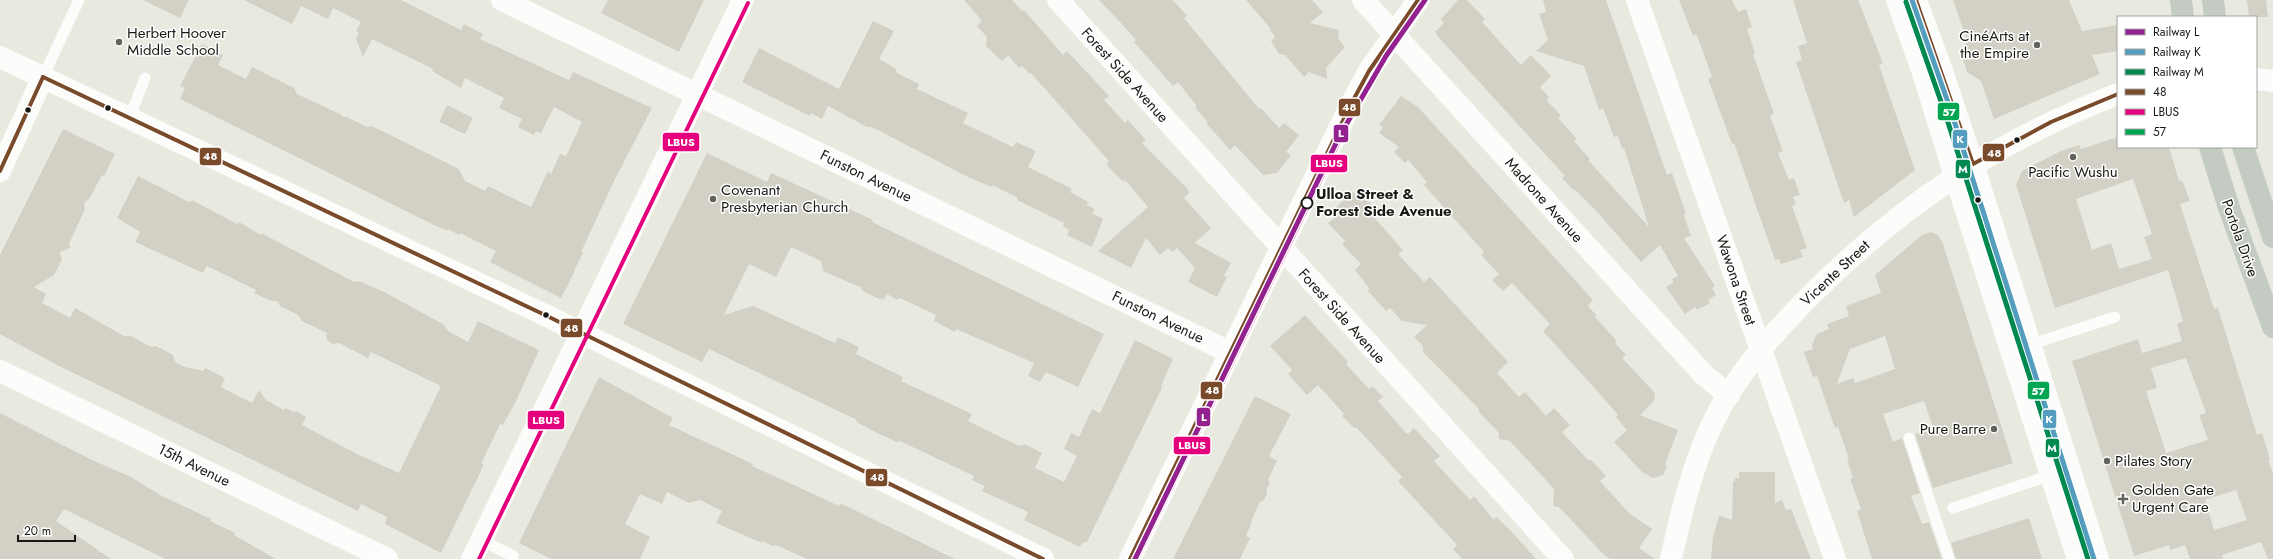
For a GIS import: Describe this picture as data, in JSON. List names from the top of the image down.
{
  "streets": {
    "main road": ["Portola Drive"],
    "street": [
      "Forest Side Avenue",
      "Funston Avenue",
      "Madrone Avenue",
      "Vicente Street",
      "Wawona Street",
      "15th Avenue"
    ]
  },
  "crossings": [
    ["Madrone Avenue", "Vicente Street"],
    ["Vicente Street", "Wawona Street"]
  ],
  "places": {
    "other": [
      "Herbert Hoover Middle School",
      "CinéArts at the Empire",
      "Pacific Wushu",
      "Covenant Presbyterian Church",
      "Ulloa Street & Forest Side Avenue",
      "Pure Barre",
      "Pilates Story"
    ],
    "health": ["Golden Gate Urgent Care"]
  },
  "lines": [
    "rail line L",
    "rail line K",
    "transit line 48",
    "rail line M",
    "transit line 57",
    "transit line LBUS"
  ],
  "legend": [
    "Railway L",
    "Railway K",
    "Railway M",
    "48",
    "LBUS",
    "57"
  ],
  "scale_bar": "20 m"
}
